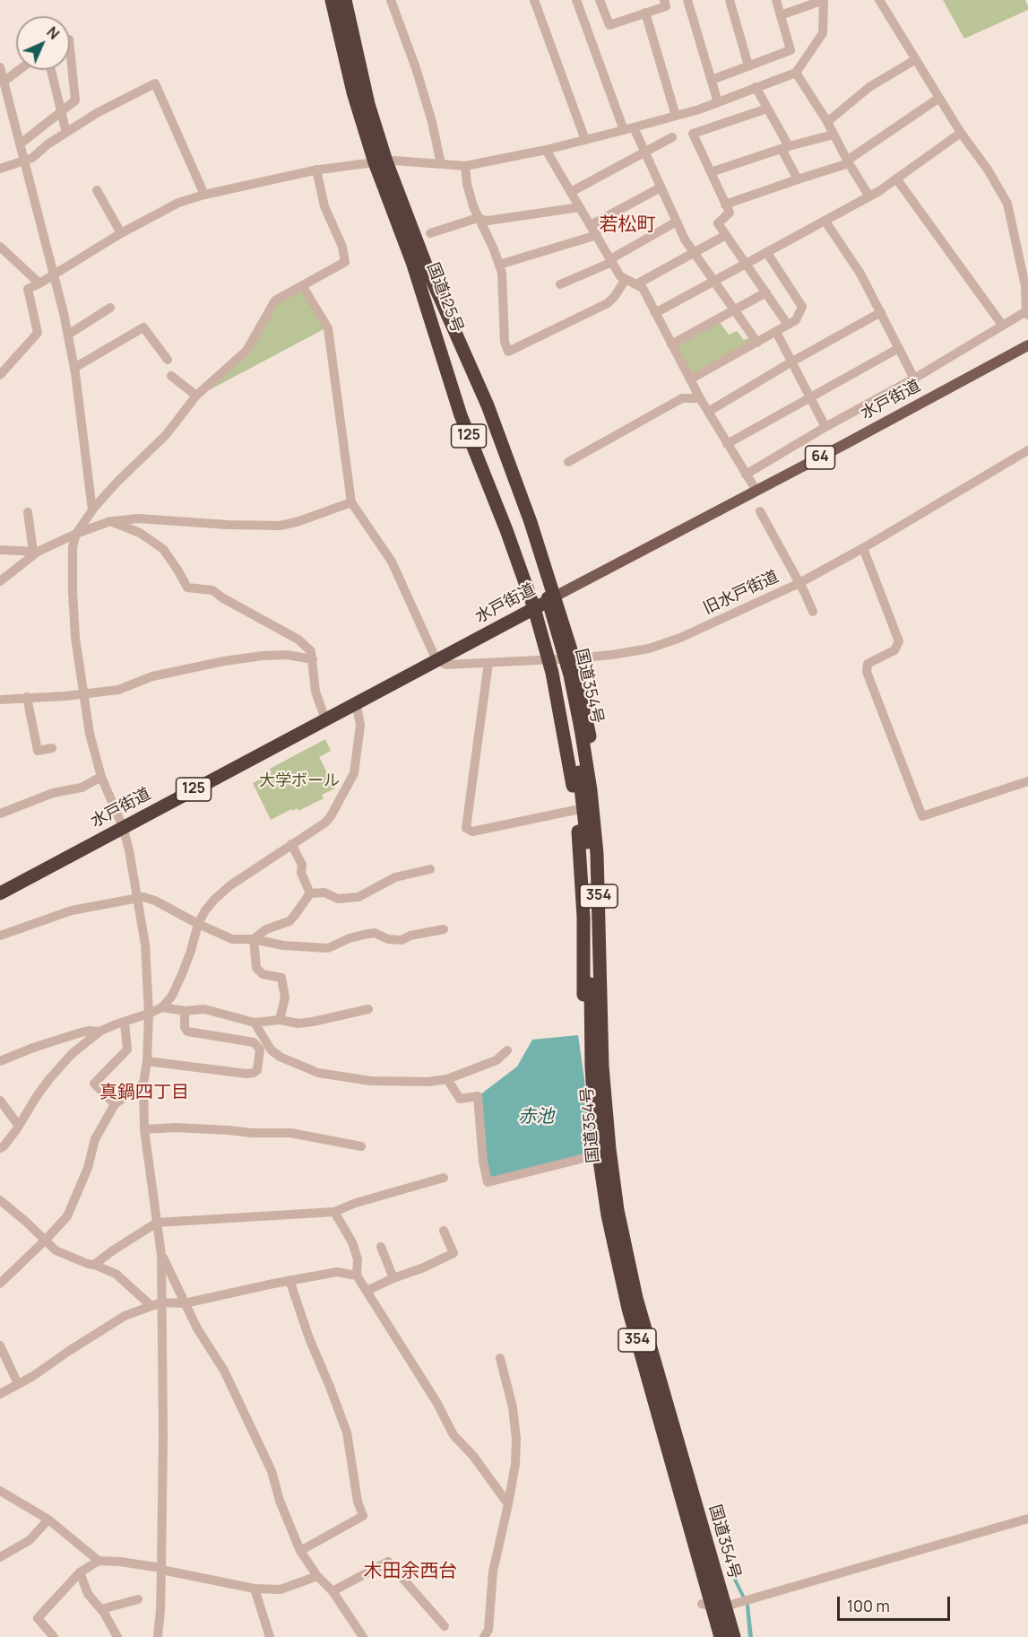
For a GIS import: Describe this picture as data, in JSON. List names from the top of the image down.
{
  "streets": {
    "highway": [
      "国道125号",
      "水戸街道",
      "125",
      "国道354号",
      "354"
    ],
    "main road": ["64"],
    "street": ["旧水戸街道"]
  },
  "crossings": [
    ["国道125号", "水戸街道"],
    ["国道125号", "125"],
    ["国道125号", "国道354号"],
    ["水戸街道", "125"],
    ["水戸街道", "旧水戸街道"],
    ["水戸街道", "国道354号"],
    ["125", "国道354号"]
  ],
  "districts": ["若松町", "真鍋四丁目", "木田余西台"],
  "water": ["赤池"],
  "parks": ["大学ボール"],
  "scale_bar": "100 m",
  "north": "top right"
}
